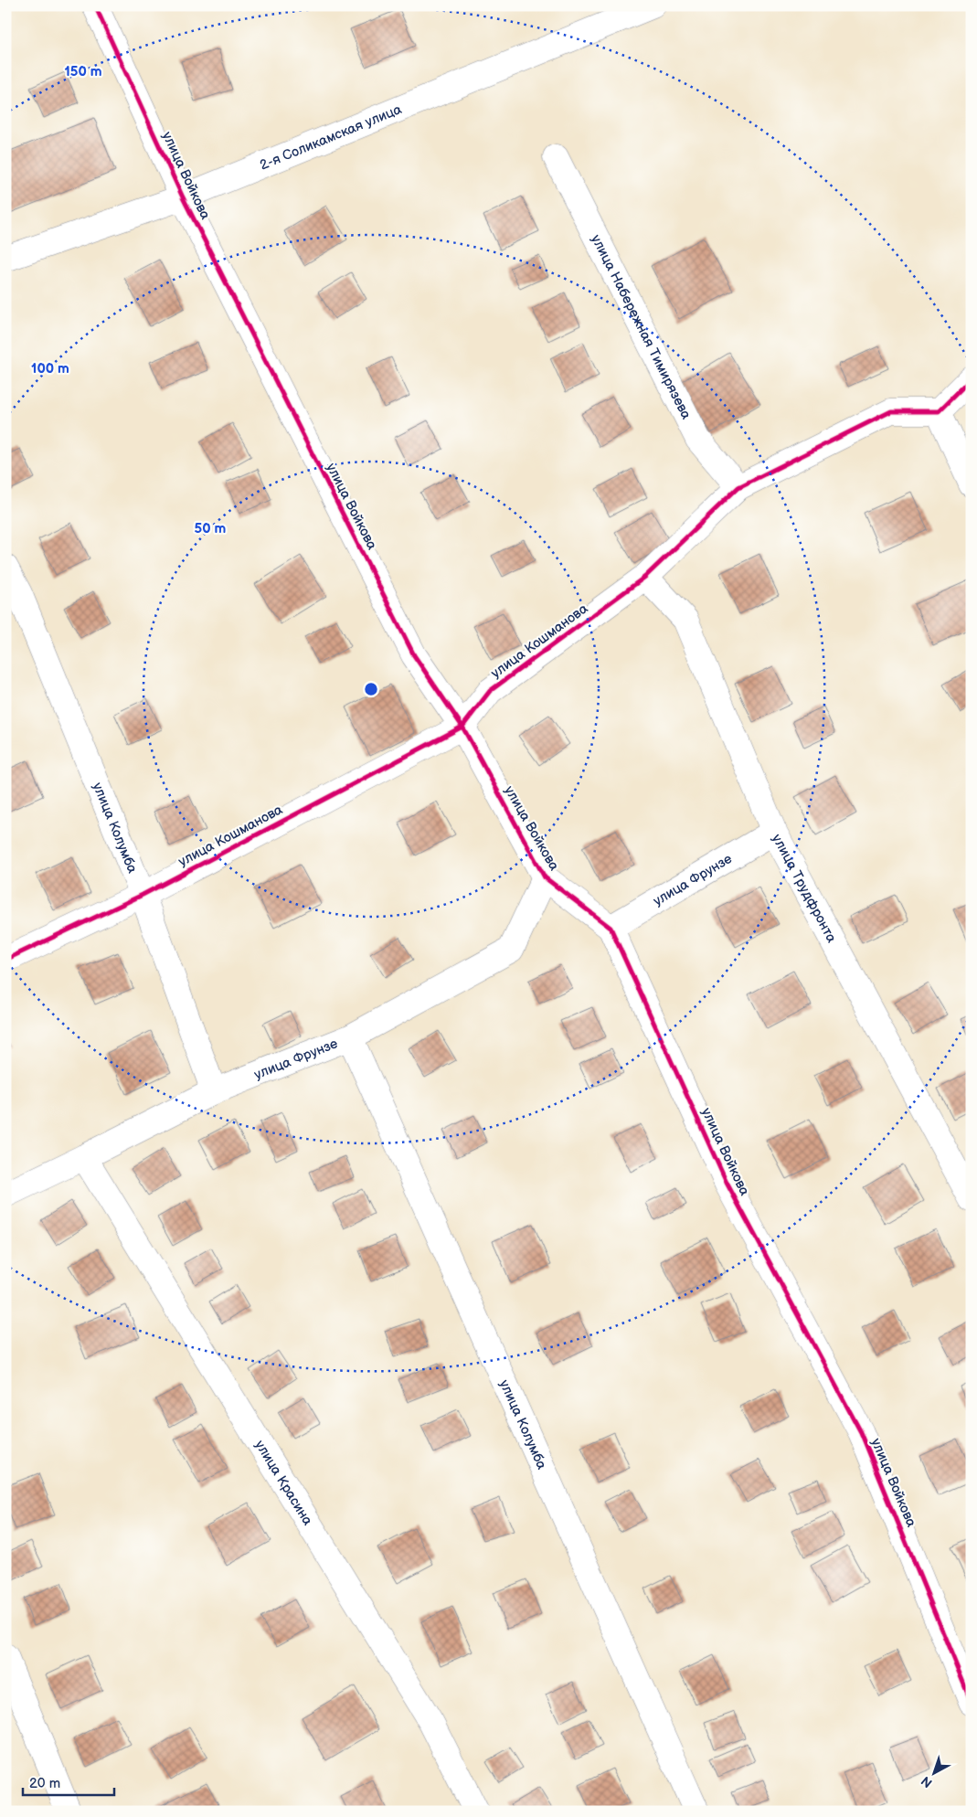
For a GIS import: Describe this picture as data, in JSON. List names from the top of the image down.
{
  "streets": {
    "street": [
      "2-я Соликамская улица",
      "улица Войкова",
      "улица Набережная Тимирязева",
      "улица Кошманова",
      "улица Колумба",
      "улица Фрунзе",
      "улица Трудфронта",
      "улица Красина"
    ]
  },
  "crossings": [
    ["2-я Соликамская улица", "улица Войкова"],
    ["улица Войкова", "улица Кошманова"],
    ["улица Войкова", "улица Фрунзе"],
    ["улица Набережная Тимирязева", "улица Кошманова"],
    ["улица Кошманова", "улица Колумба"],
    ["улица Кошманова", "улица Трудфронта"],
    ["улица Колумба", "улица Фрунзе"],
    ["улица Фрунзе", "улица Трудфронта"],
    ["улица Фрунзе", "улица Красина"]
  ],
  "scale_bar": "20 m",
  "north": "bottom left",
  "rings": ["150 m", "100 m", "50 m"]
}
